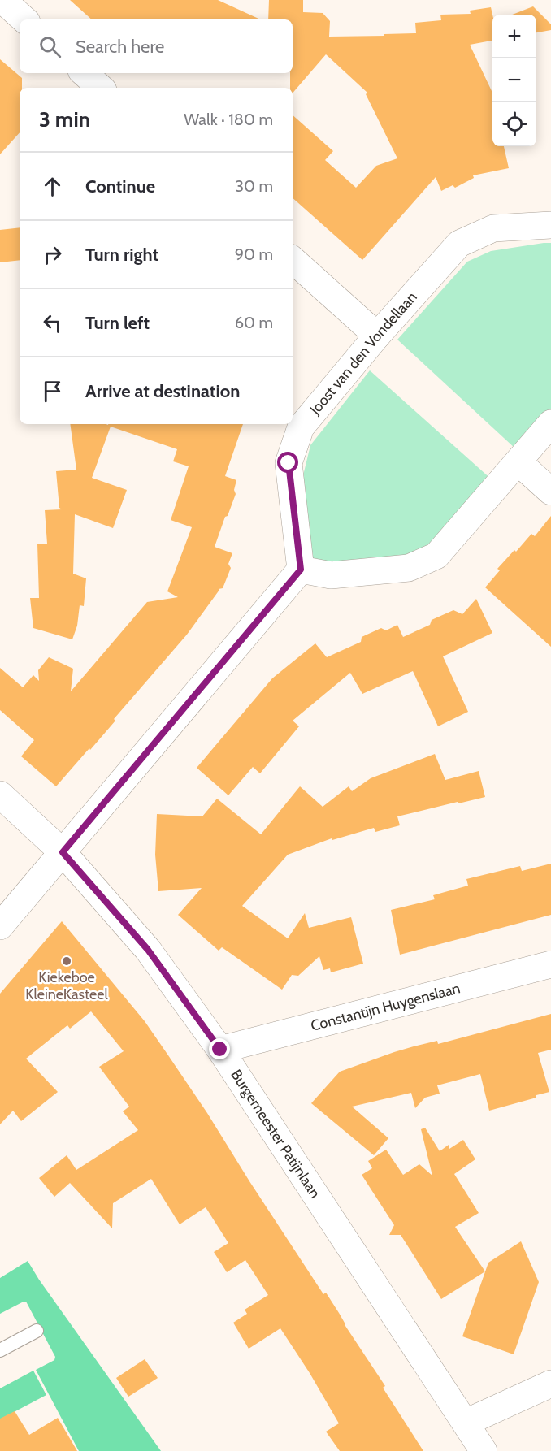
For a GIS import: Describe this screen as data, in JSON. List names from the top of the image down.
{
  "streets": {
    "street": ["Joost van den Vondellaan", "Constantijn Huygenslaan", "Burgemeester Patijnlaan"]
  },
  "crossings": [
    ["Constantijn Huygenslaan", "Burgemeester Patijnlaan"]
  ],
  "places": ["Kiekeboe KleineKasteel"],
  "page": {
    "map_buttons": ["+", "−"],
    "search": "Search here",
    "heading": ["3 min", "Walk · 180 m"],
    "list": [
      ["Continue", "30 m"],
      ["Turn right", "90 m"],
      ["Turn left", "60 m"],
      "Arrive at destination"
    ]
  }
}
